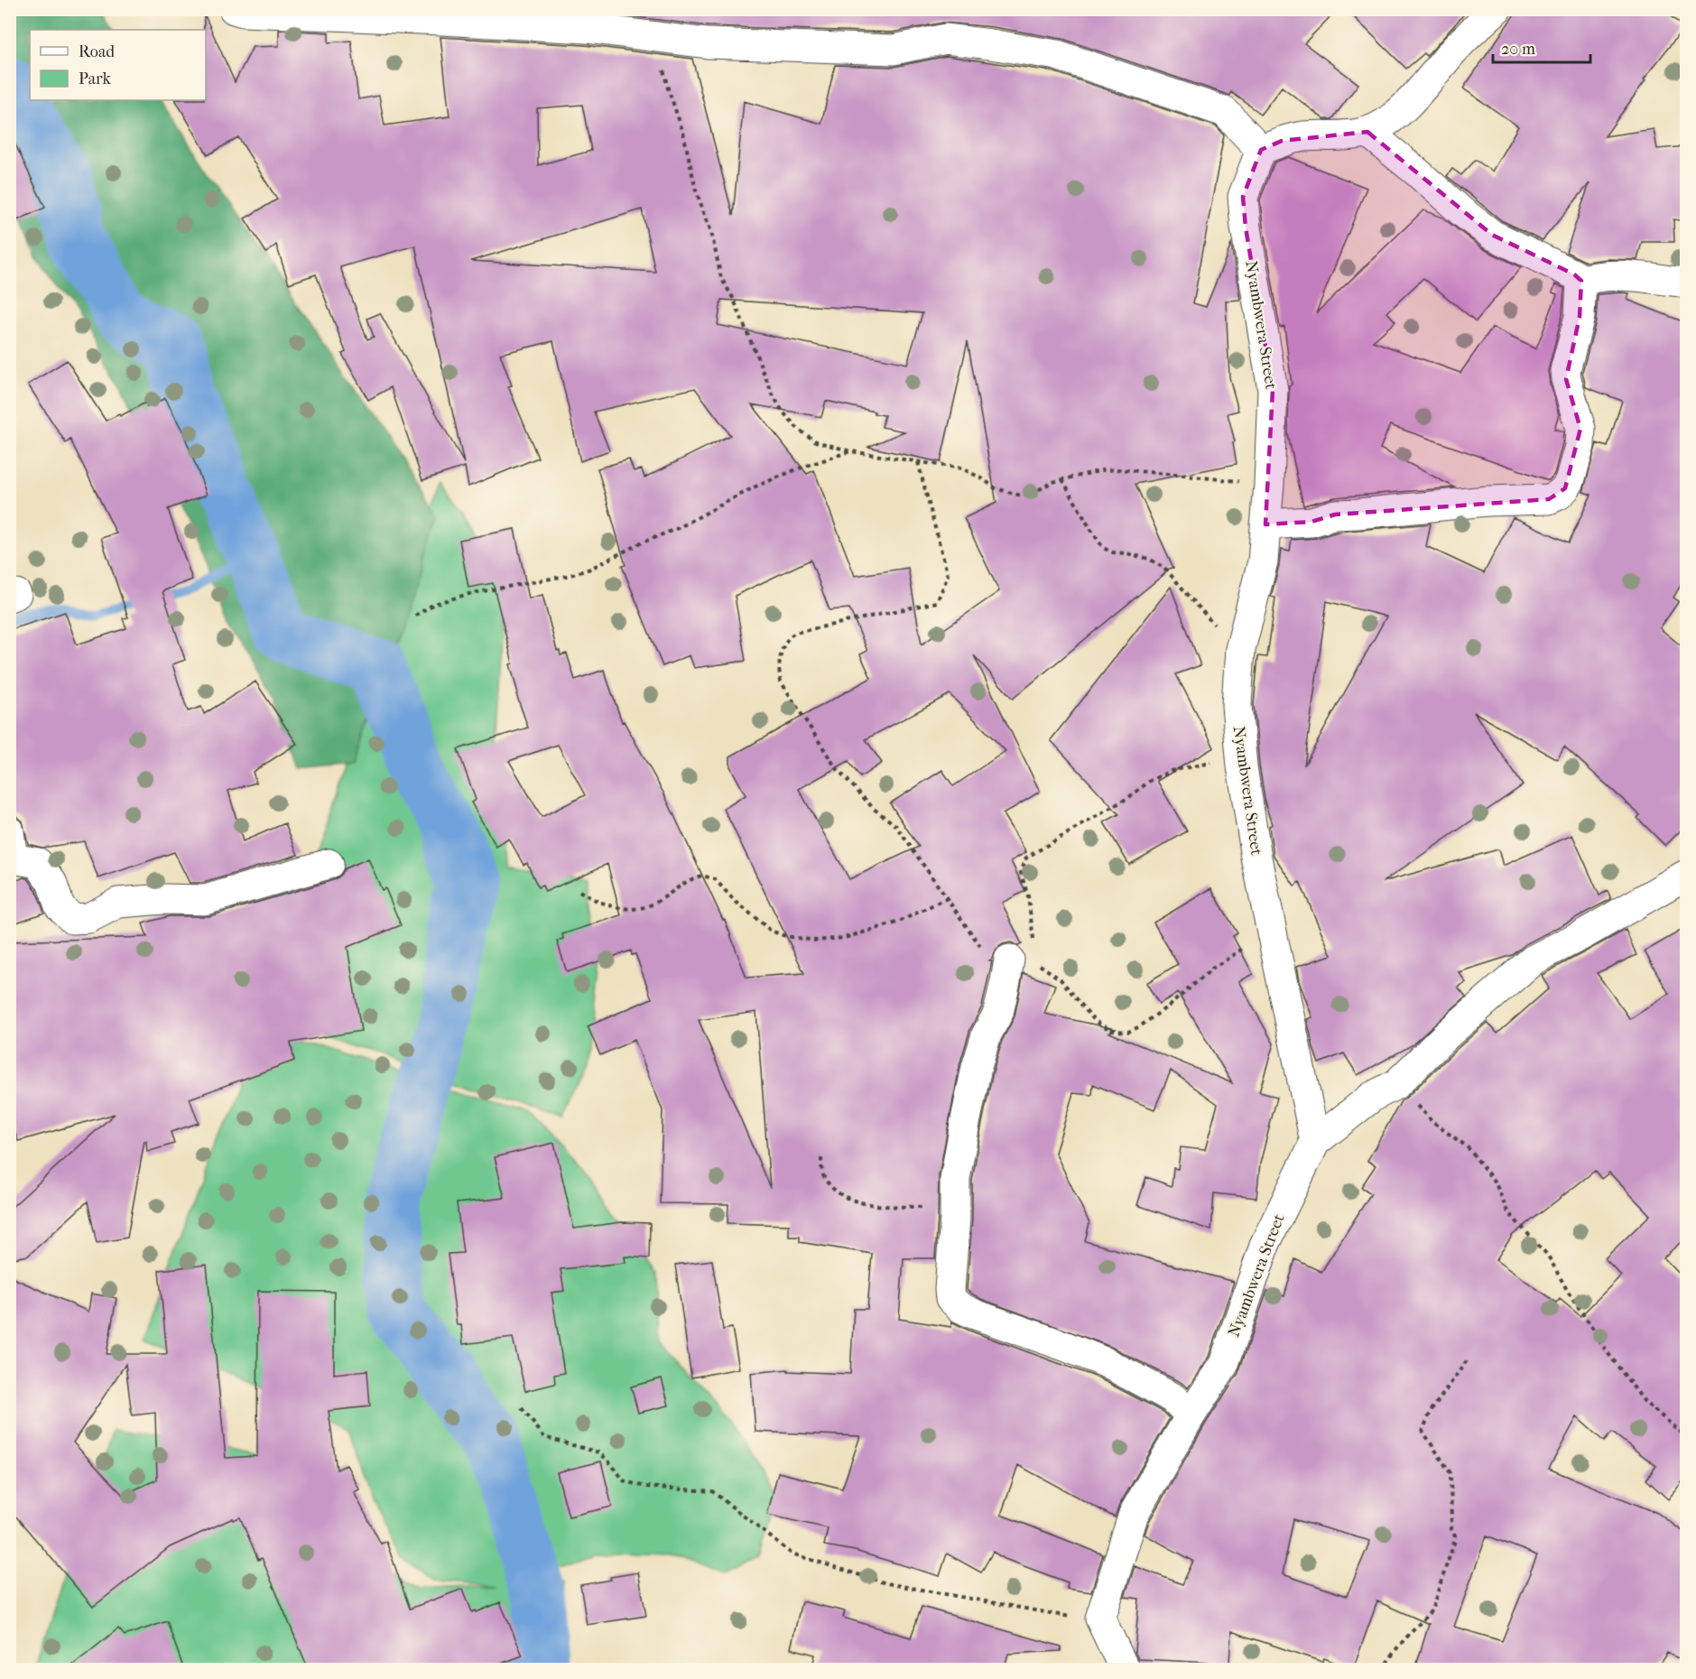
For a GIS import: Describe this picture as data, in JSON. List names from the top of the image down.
{
  "streets": {
    "street": ["Nyambwera Street"]
  },
  "legend": ["Road", "Park"],
  "scale_bar": "20 m"
}
